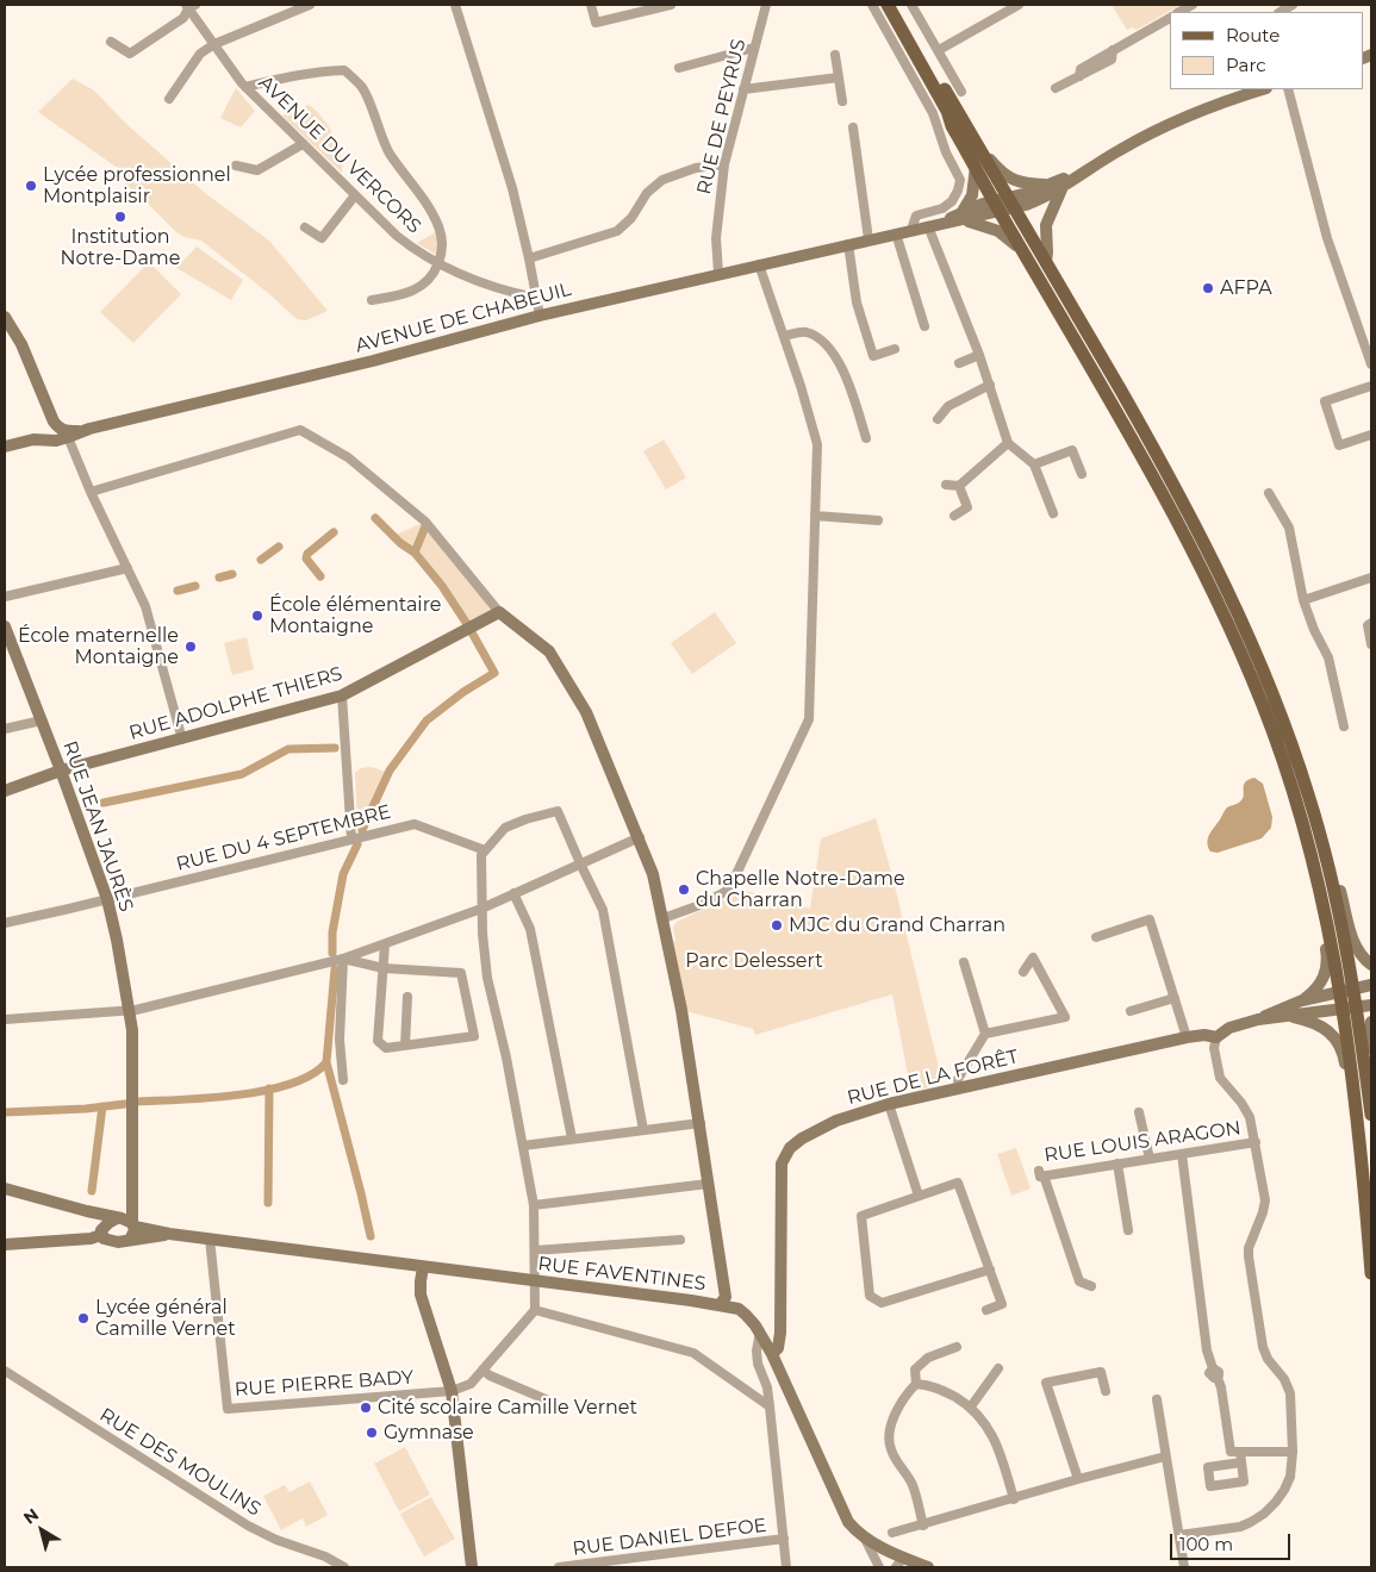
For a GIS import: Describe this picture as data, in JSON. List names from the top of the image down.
{
  "streets": {
    "street": [
      "RUE DE PEYRUS",
      "AVENUE DU VERCORS",
      "AVENUE DE CHABEUIL",
      "RUE ADOLPHE THIERS",
      "RUE JEAN JAURÈS",
      "RUE DU 4 SEPTEMBRE",
      "RUE DE LA FORÊT",
      "RUE LOUIS ARAGON",
      "RUE FAVENTINES",
      "RUE PIERRE BADY",
      "RUE DES MOULINS",
      "RUE DANIEL DEFOE"
    ]
  },
  "crossings": [
    ["RUE DE PEYRUS", "AVENUE DE CHABEUIL"],
    ["RUE ADOLPHE THIERS", "RUE JEAN JAURÈS"],
    ["RUE JEAN JAURÈS", "RUE DU 4 SEPTEMBRE"],
    ["RUE JEAN JAURÈS", "RUE FAVENTINES"],
    ["RUE FAVENTINES", "RUE PIERRE BADY"]
  ],
  "parks": ["Parc Delessert"],
  "places": [
    "Lycée professionnel Montplaisir",
    "Institution Notre-Dame",
    "AFPA",
    "École élémentaire Montaigne",
    "École maternelle Montaigne",
    "Chapelle Notre-Dame du Charran",
    "MJC du Grand Charran",
    "Lycée général Camille Vernet",
    "Cité scolaire Camille Vernet",
    "Gymnase"
  ],
  "legend": ["Route", "Parc"],
  "scale_bar": "100 m",
  "north": "top left"
}
